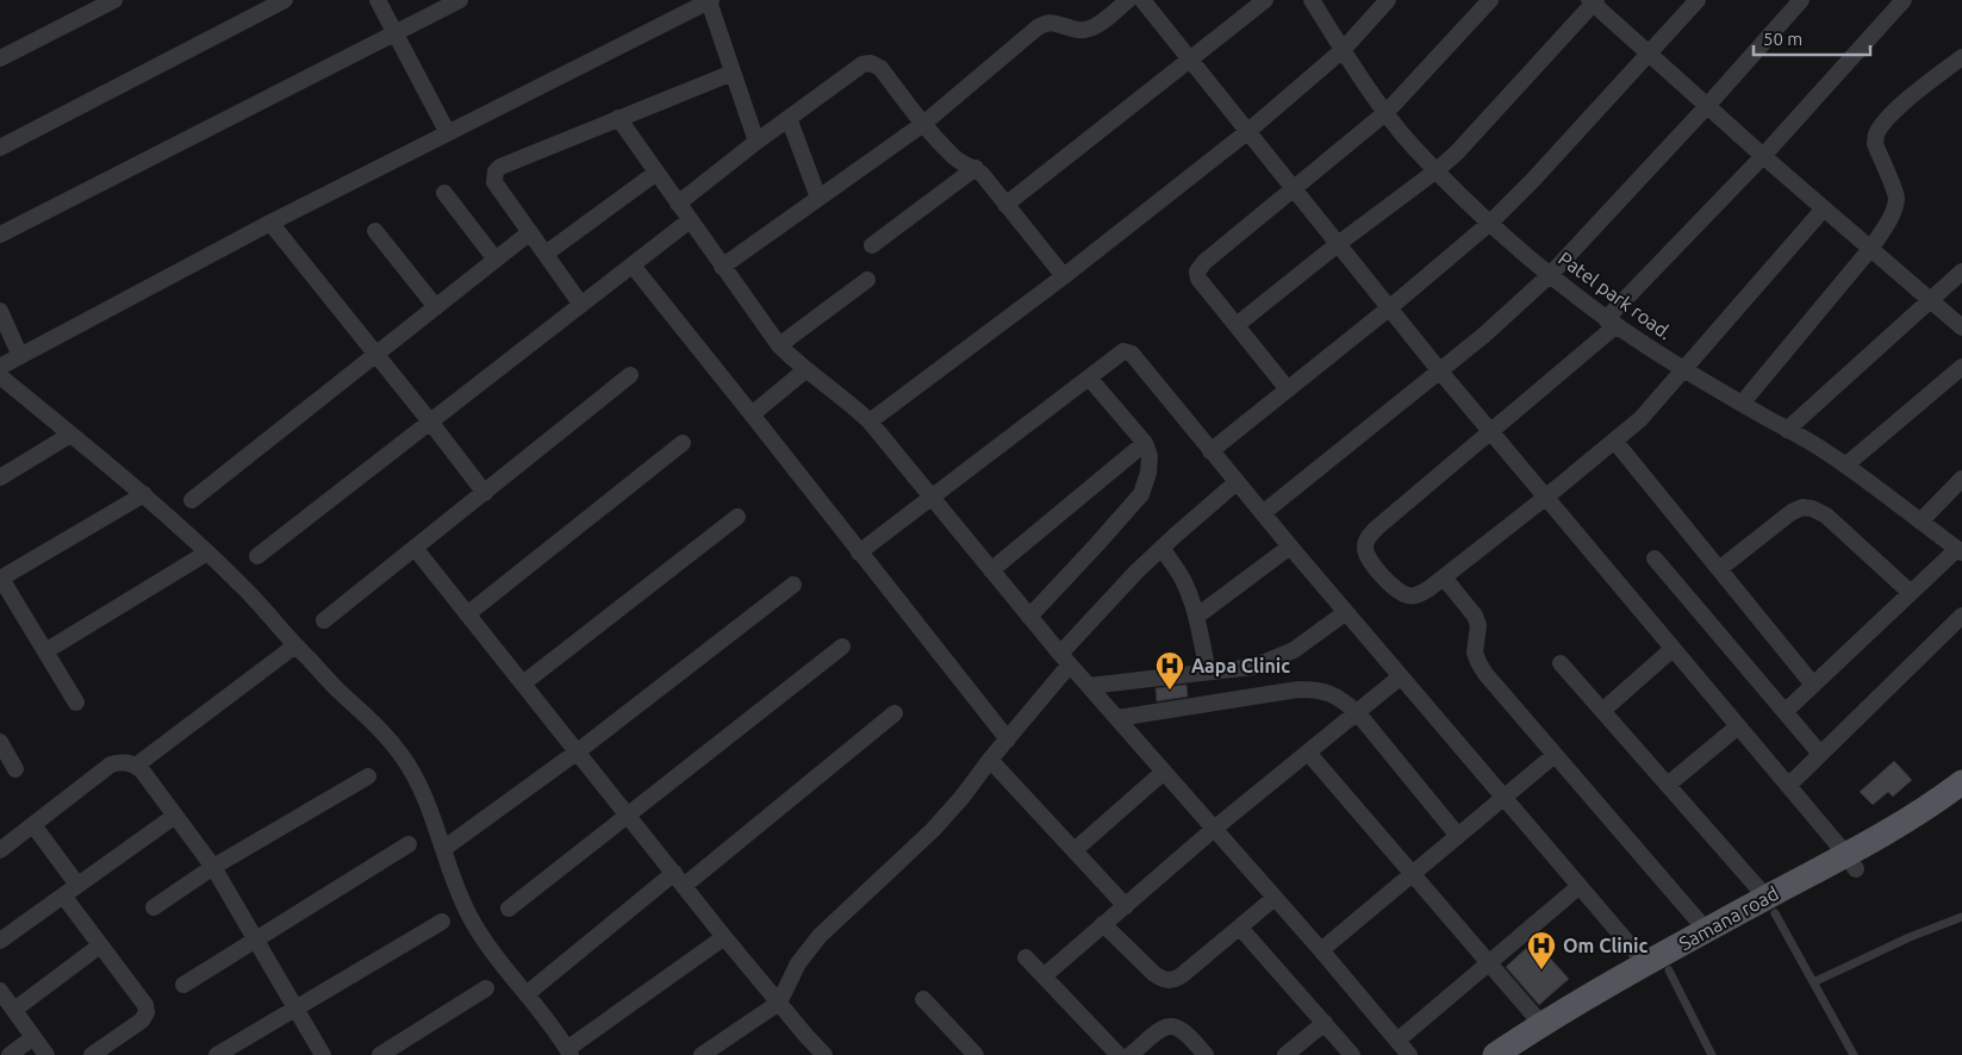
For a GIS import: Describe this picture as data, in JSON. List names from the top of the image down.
{
  "streets": {
    "main road": ["Samana road"],
    "street": ["Patel park road."]
  },
  "places": {
    "hospital": ["Aapa Clinic", "Om Clinic"]
  },
  "scale_bar": "50 m"
}
